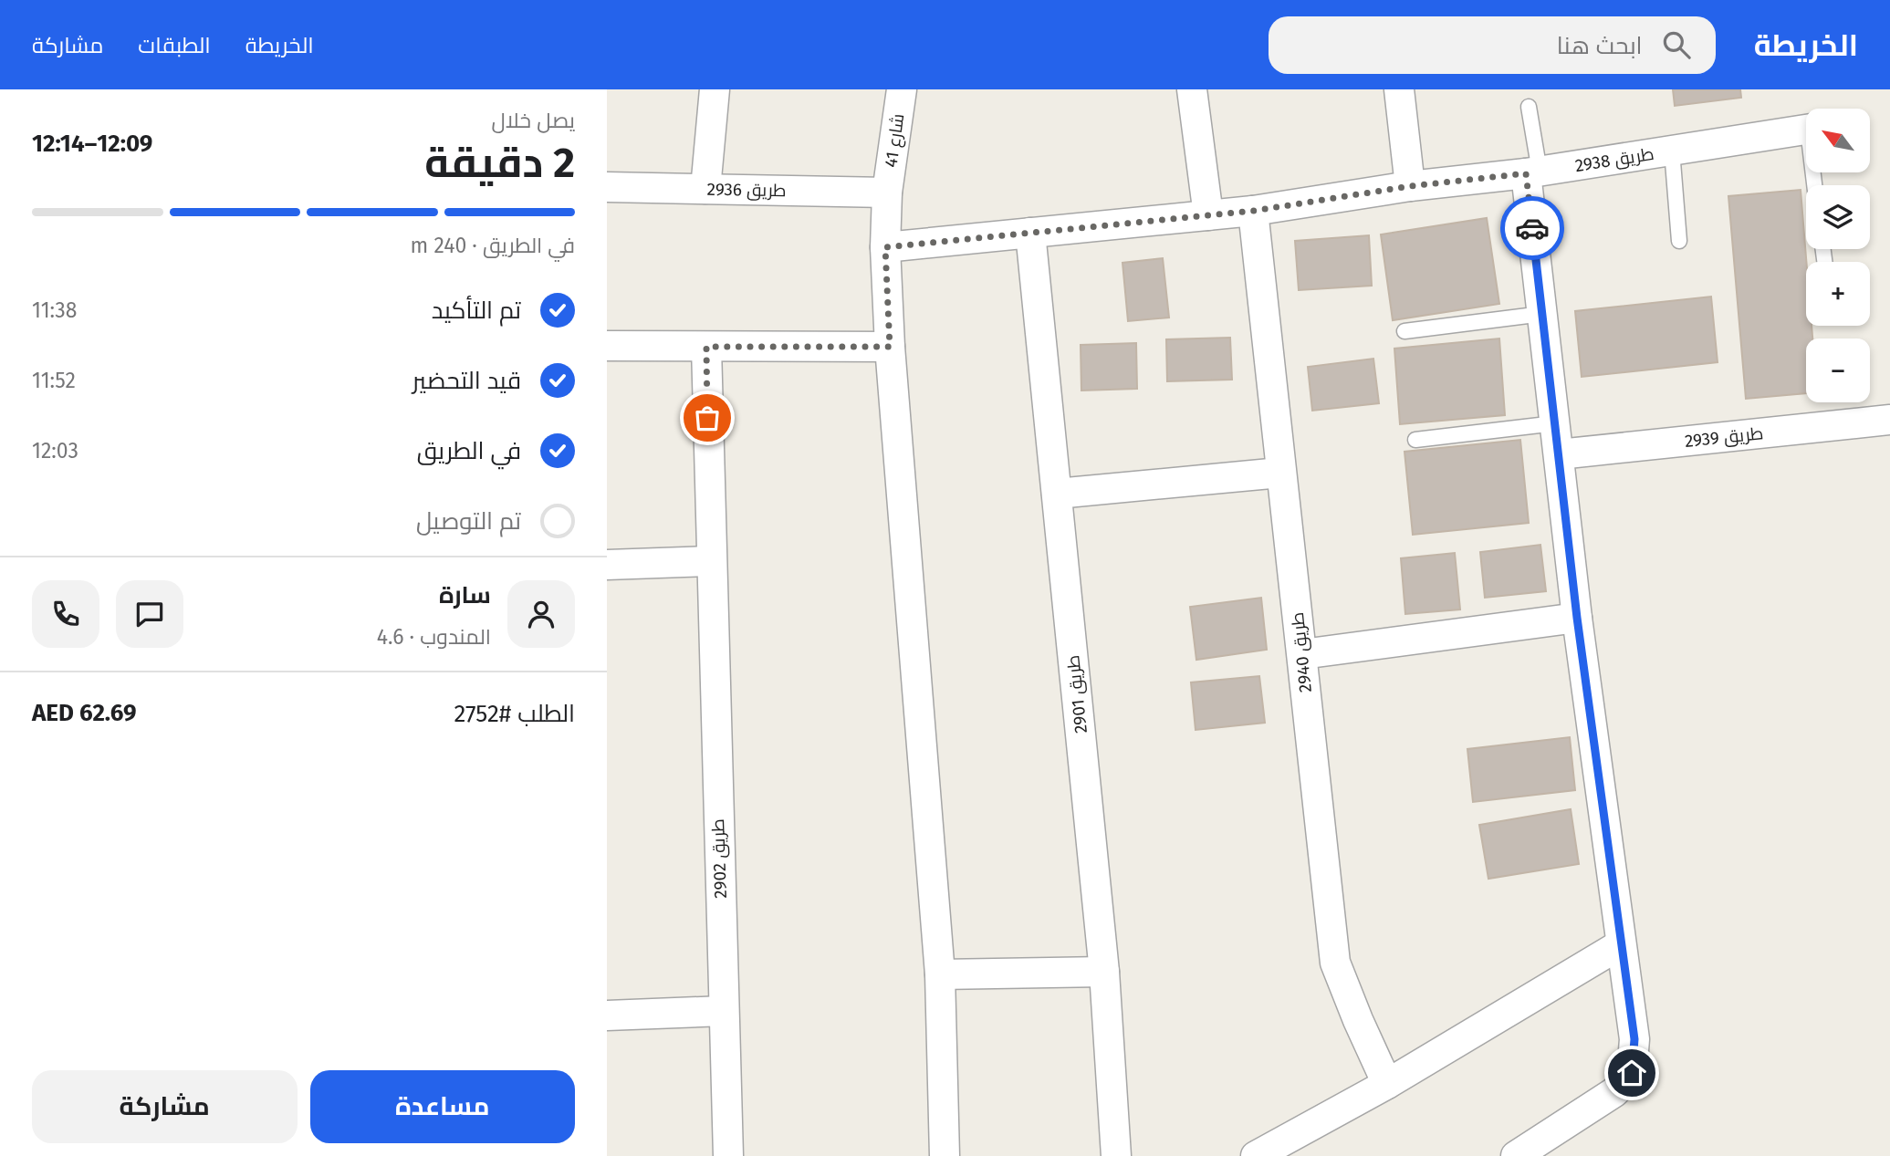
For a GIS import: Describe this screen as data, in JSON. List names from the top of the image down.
{
  "streets": {
    "street": [
      "شارع 41",
      "طريق 2938",
      "طريق 2936",
      "طريق 2939",
      "طريق 2940",
      "طريق 2901",
      "طريق 2902"
    ]
  },
  "crossings": [
    ["شارع 41", "طريق 2938"],
    ["شارع 41", "طريق 2936"],
    ["طريق 2938", "طريق 2940"],
    ["طريق 2938", "طريق 2901"]
  ],
  "north": "top left",
  "page": {
    "header": "الخريطة",
    "search": "ابحث هنا",
    "nav": ["الخريطة", "الطبقات", "مشاركة"],
    "heading": ["2 دقيقة", "يصل خلال", "12:09–12:14"],
    "panel": [
      "سارة",
      "المندوب · 4.6",
      "الطلب #2752",
      "AED 62.69"
    ],
    "map_buttons": ["+", "−"],
    "bar": "في الطريق · 240 m",
    "list": [
      ["تم التأكيد", "11:38"],
      ["قيد التحضير", "11:52"],
      ["في الطريق", "12:03"],
      "تم التوصيل"
    ],
    "buttons": ["مساعدة", "مشاركة"]
  }
}
